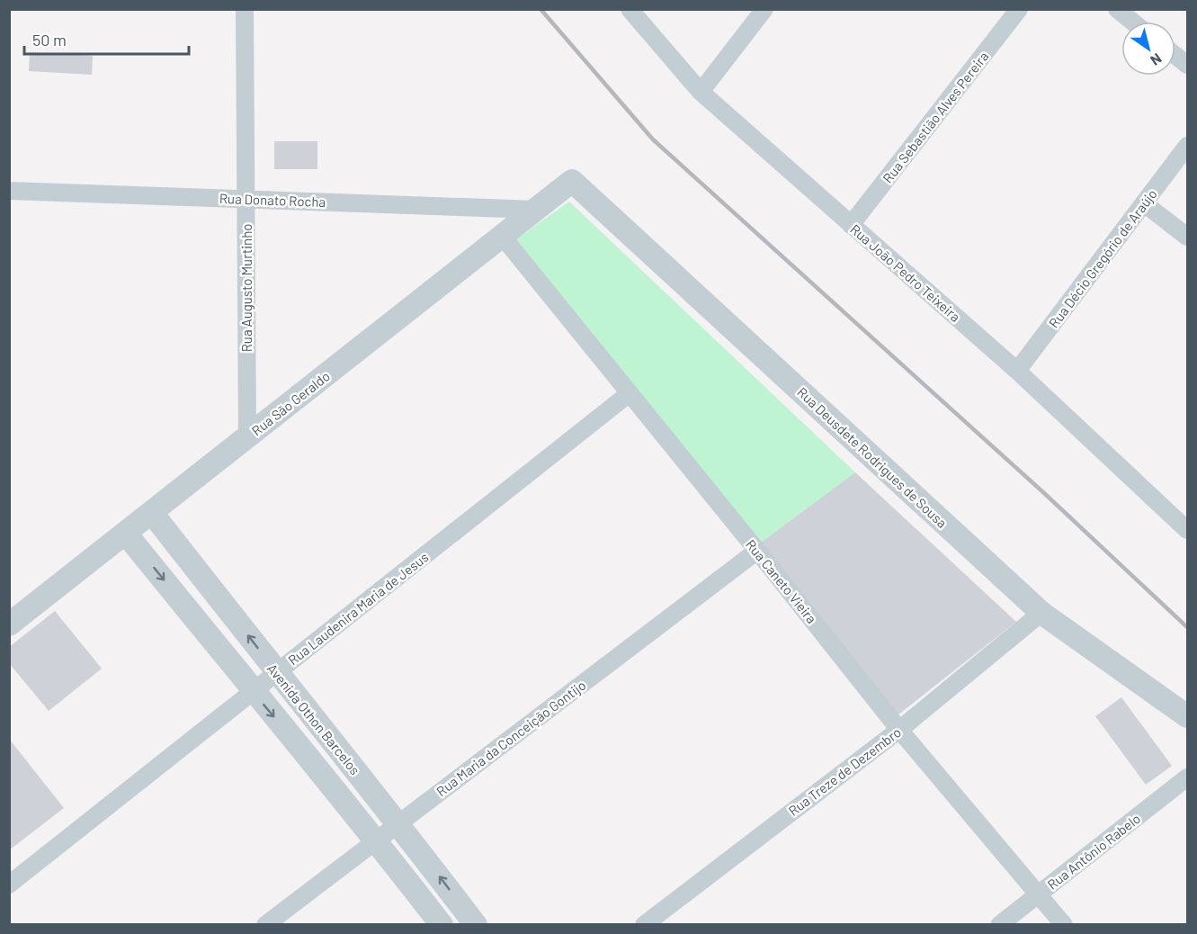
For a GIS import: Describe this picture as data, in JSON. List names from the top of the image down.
{
  "streets": {
    "street": [
      "Rua Sebastião Alves Pereira",
      "Rua Donato Rocha",
      "Rua Décio Gregório de Araújo",
      "Rua João Pedro Teixeira",
      "Rua Augusto Murtinho",
      "Rua São Geraldo",
      "Rua Deusdete Rodrigues de Sousa",
      "Rua Caneto Vieira",
      "Rua Laudenira Maria de Jesus",
      "Avenida Othon Barcelos",
      "Rua Maria da Conceição Gontijo",
      "Rua Treze de Dezembro",
      "Rua Antônio Rabelo"
    ]
  },
  "crossings": [
    ["Rua Sebastião Alves Pereira", "Rua João Pedro Teixeira"],
    ["Rua Donato Rocha", "Rua Augusto Murtinho"],
    ["Rua Donato Rocha", "Rua São Geraldo"],
    ["Rua Décio Gregório de Araújo", "Rua João Pedro Teixeira"],
    ["Rua Augusto Murtinho", "Rua São Geraldo"],
    ["Rua São Geraldo", "Rua Deusdete Rodrigues de Sousa"],
    ["Rua São Geraldo", "Rua Caneto Vieira"],
    ["Rua São Geraldo", "Avenida Othon Barcelos"],
    ["Rua Deusdete Rodrigues de Sousa", "Rua Treze de Dezembro"],
    ["Rua Caneto Vieira", "Rua Laudenira Maria de Jesus"],
    ["Rua Caneto Vieira", "Rua Maria da Conceição Gontijo"],
    ["Rua Caneto Vieira", "Rua Treze de Dezembro"],
    ["Rua Caneto Vieira", "Rua Antônio Rabelo"],
    ["Rua Laudenira Maria de Jesus", "Avenida Othon Barcelos"],
    ["Avenida Othon Barcelos", "Rua Maria da Conceição Gontijo"]
  ],
  "scale_bar": "50 m",
  "north": "bottom right"
}
